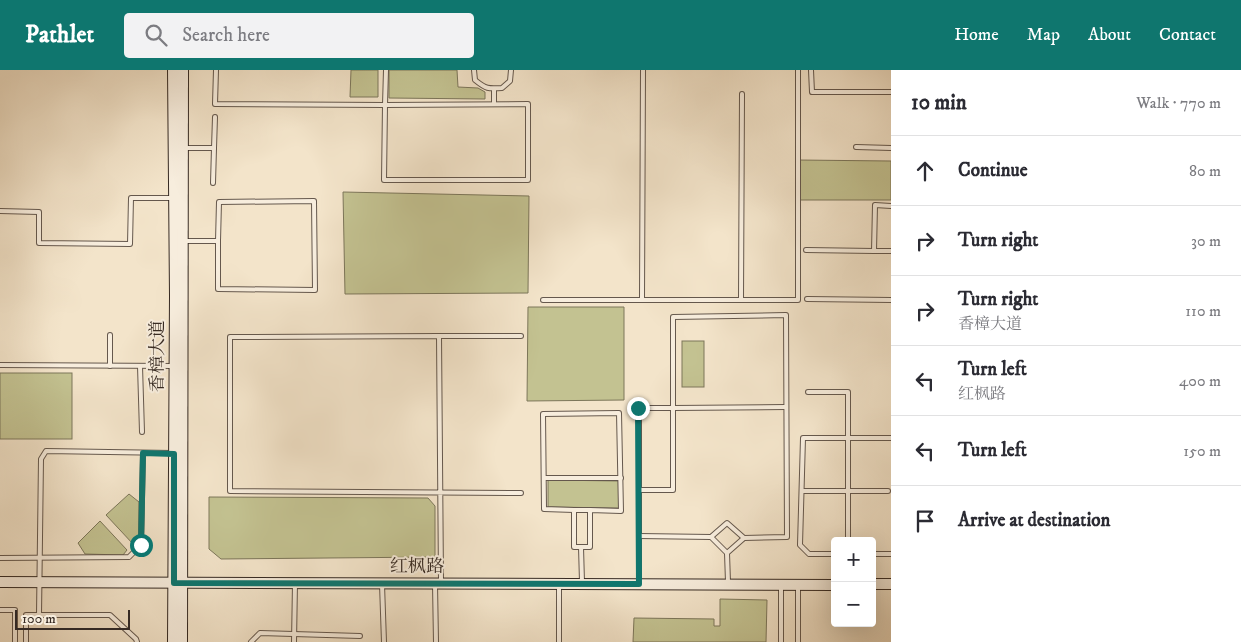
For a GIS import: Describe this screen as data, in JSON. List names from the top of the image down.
{
  "streets": {
    "main road": ["香樟大道", "红枫路"]
  },
  "crossings": [
    ["香樟大道", "红枫路"]
  ],
  "scale_bar": "100 m",
  "page": {
    "header": "Pathlet",
    "search": "Search here",
    "nav": [
      "Home",
      "Map",
      "About",
      "Contact"
    ],
    "heading": ["10 min", "Walk · 770 m"],
    "list": [
      ["Continue", "80 m"],
      ["Turn right", "30 m"],
      ["Turn right", "香樟大道", "110 m"],
      ["Turn left", "红枫路", "400 m"],
      ["Turn left", "150 m"],
      "Arrive at destination"
    ],
    "map_buttons": ["+", "−"],
    "scale": "100 m"
  }
}
